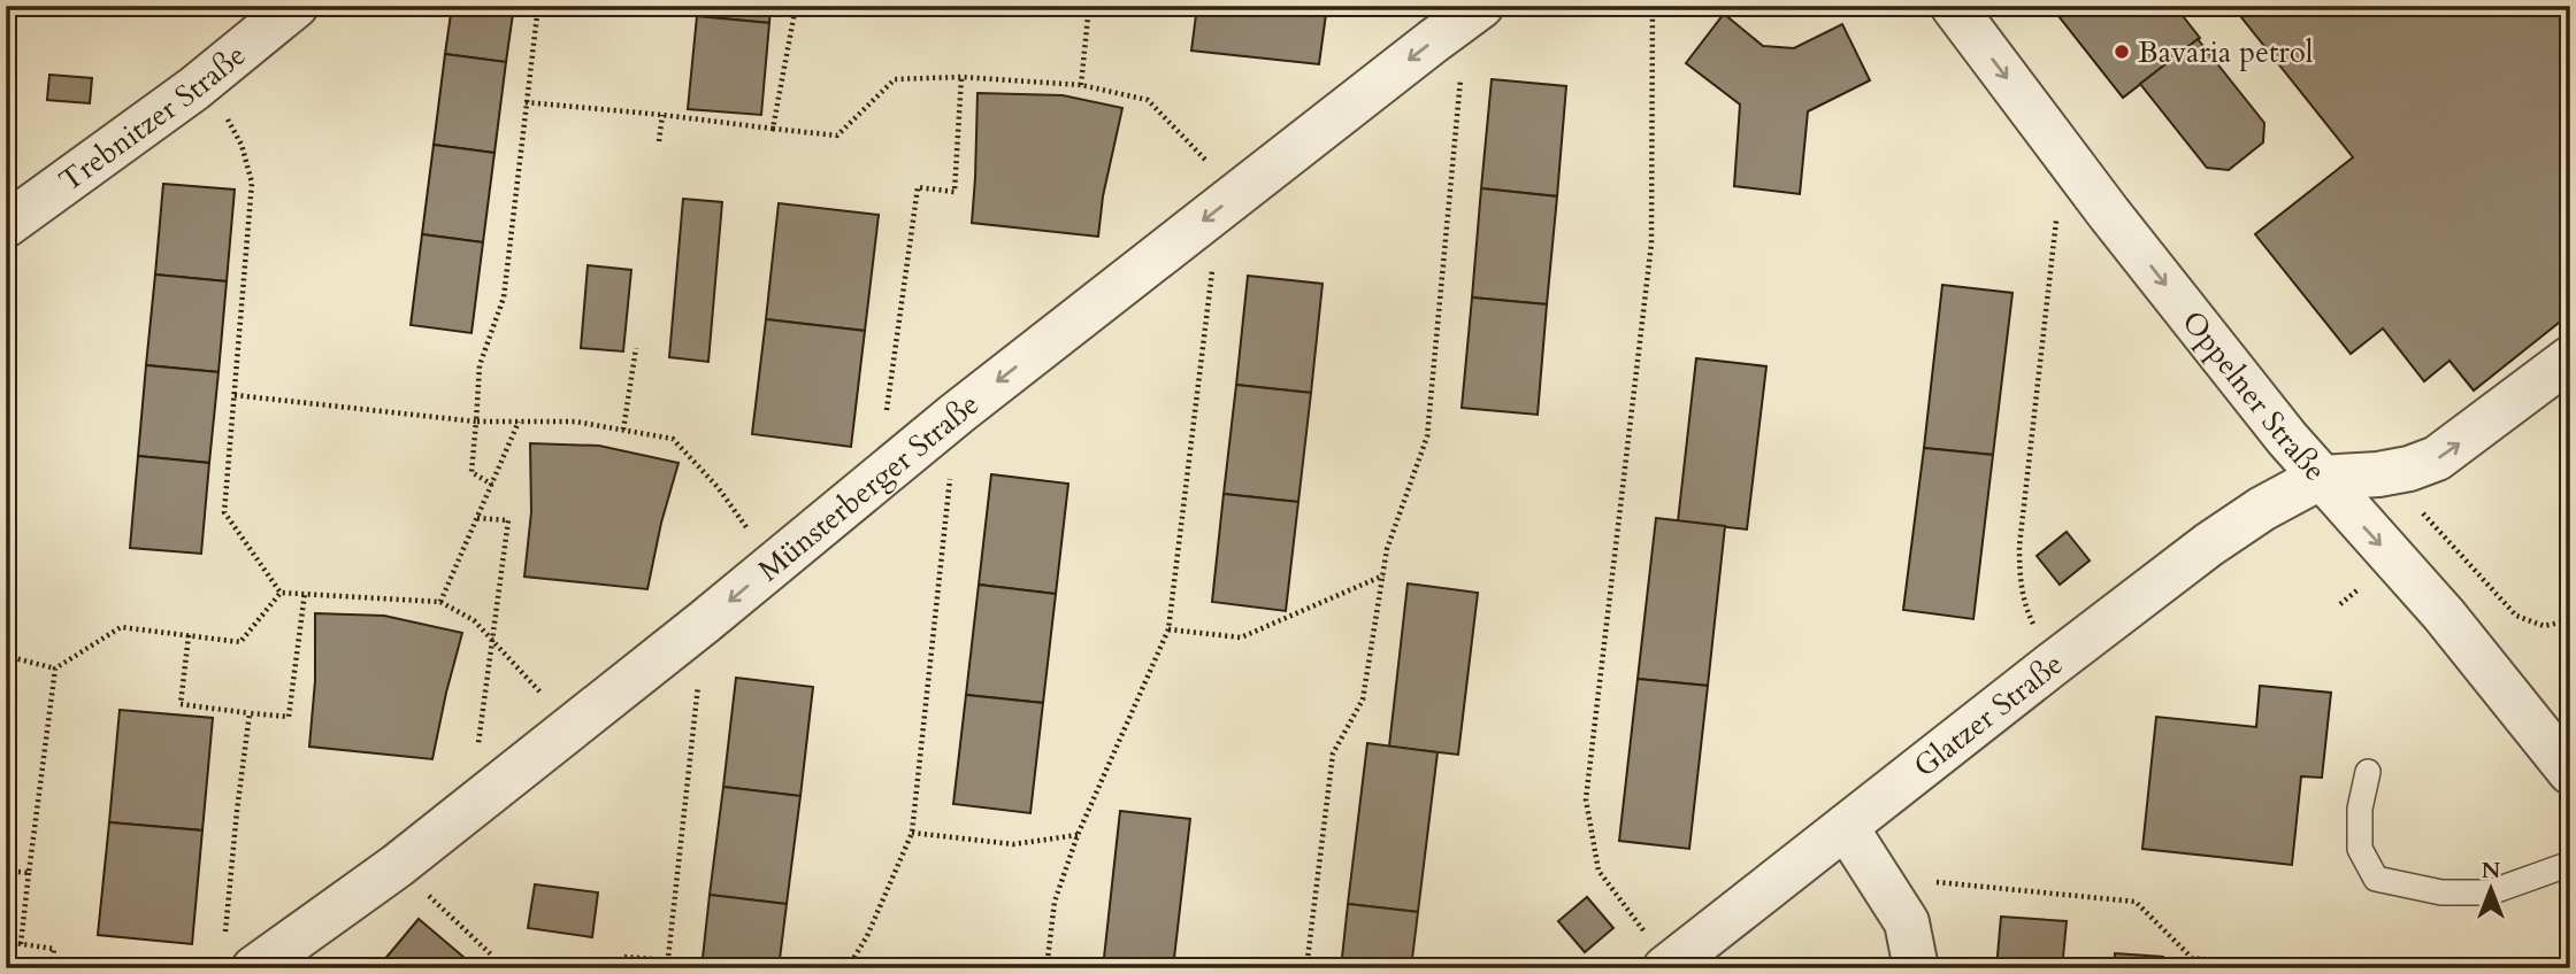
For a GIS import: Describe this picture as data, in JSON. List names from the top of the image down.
{
  "streets": {
    "street": [
      "Trebnitzer Straße",
      "Oppelner Straße",
      "Münsterberger Straße",
      "Glatzer Straße"
    ]
  },
  "crossings": [
    ["Oppelner Straße", "Glatzer Straße"]
  ],
  "one_way": ["Oppelner Straße", "Münsterberger Straße"],
  "places": ["Bavaria petrol"],
  "north": "top"
}
